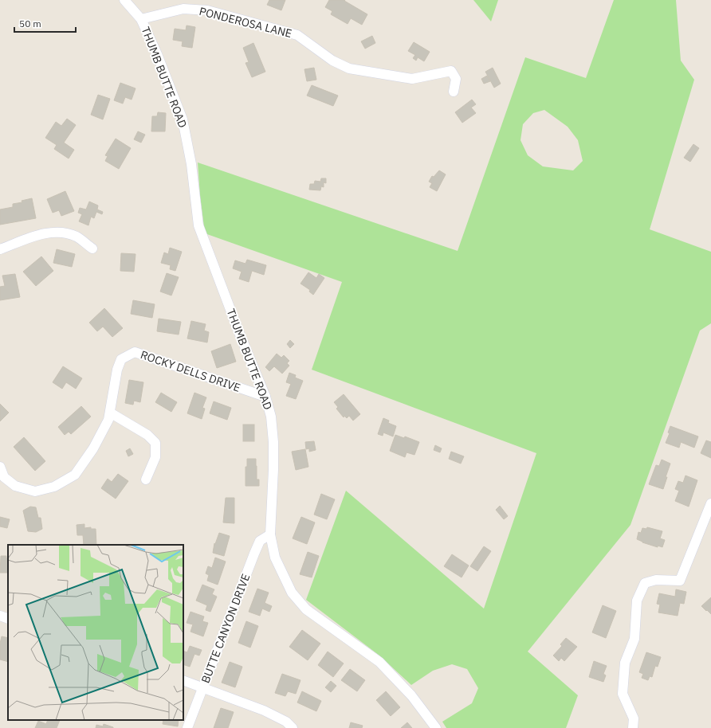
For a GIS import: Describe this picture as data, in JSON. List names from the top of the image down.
{
  "streets": {
    "street": [
      "PONDEROSA LANE",
      "THUMB BUTTE ROAD",
      "ROCKY DELLS DRIVE",
      "BUTTE CANYON DRIVE"
    ]
  },
  "crossings": [
    ["PONDEROSA LANE", "THUMB BUTTE ROAD"],
    ["THUMB BUTTE ROAD", "ROCKY DELLS DRIVE"],
    ["THUMB BUTTE ROAD", "BUTTE CANYON DRIVE"]
  ],
  "scale_bar": "50 m"
}
